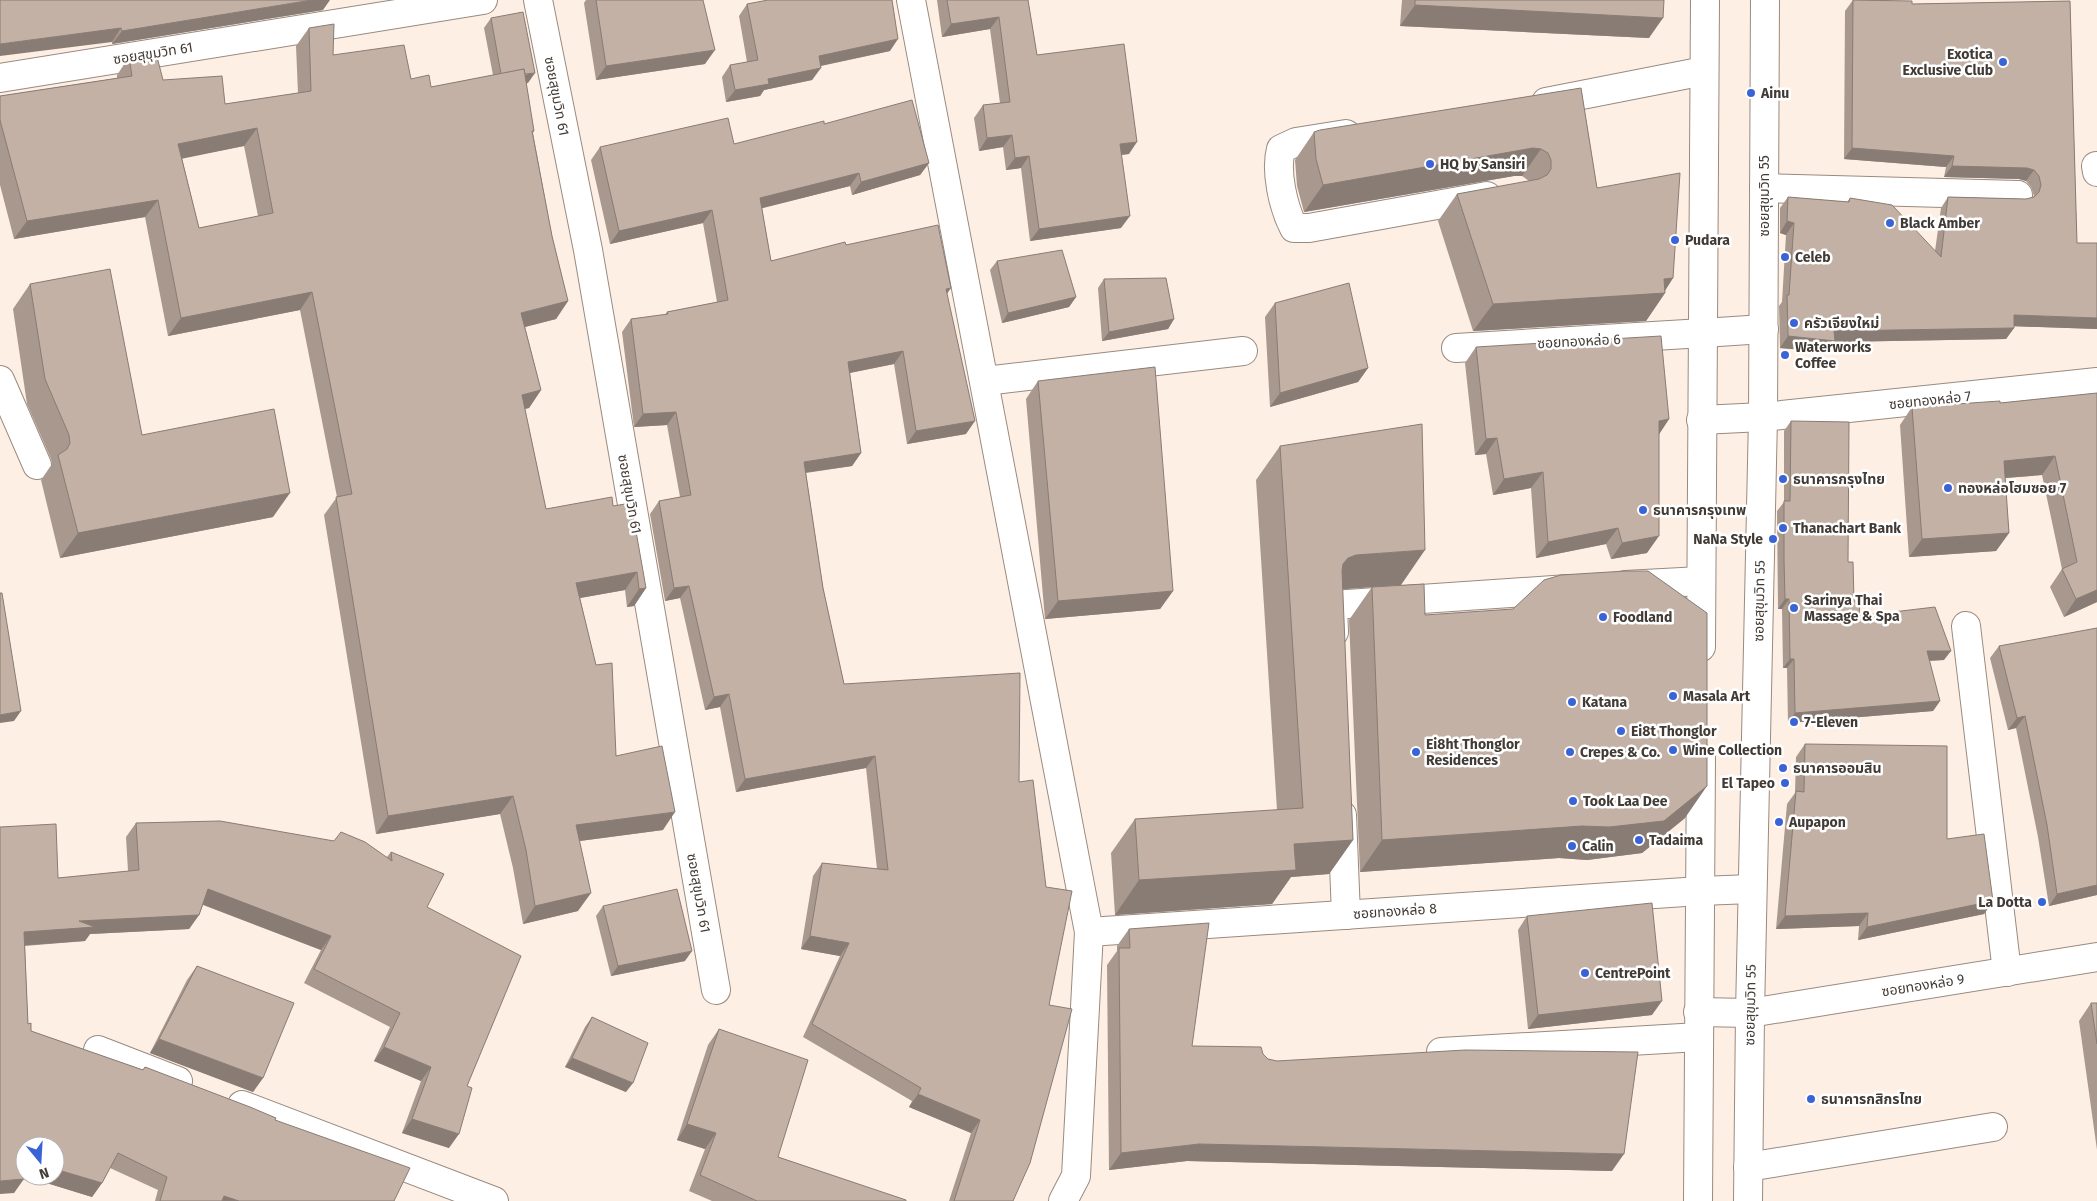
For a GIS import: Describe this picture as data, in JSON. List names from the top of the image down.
{
  "streets": {
    "street": [
      "ซอยสุขุมวิท 61",
      "ซอยสุขุมวิท 55",
      "ซอยทองหล่อ 6",
      "ซอยทองหล่อ 7",
      "ซอยทองหล่อ 8",
      "ซอยทองหล่อ 9"
    ]
  },
  "crossings": [
    ["ซอยสุขุมวิท 55", "ซอยทองหล่อ 6"],
    ["ซอยสุขุมวิท 55", "ซอยทองหล่อ 7"],
    ["ซอยสุขุมวิท 55", "ซอยทองหล่อ 8"],
    ["ซอยสุขุมวิท 55", "ซอยทองหล่อ 9"]
  ],
  "places": [
    "Exotica Exclusive Club",
    "Ainu",
    "HQ by Sansiri",
    "Black Amber",
    "Pudara",
    "Celeb",
    "ครัวเจียงใหม่",
    "Waterworks Coffee",
    "ธนาคารกรุงไทย",
    "ทองหล่อโฮมซอย 7",
    "ธนาคารกรุงเทพ",
    "Thanachart Bank",
    "NaNa Style",
    "Sarinya Thai Massage & Spa",
    "Foodland",
    "Masala Art",
    "Katana",
    "7-Eleven",
    "Ei8t Thonglor",
    "Wine Collection",
    "Ei8ht Thonglor Residences",
    "Crepes & Co.",
    "ธนาคารออมสิน",
    "El Tapeo",
    "Took Laa Dee",
    "Aupapon",
    "Tadaima",
    "Calin",
    "La Dotta",
    "CentrePoint",
    "ธนาคารกสิกรไทย"
  ],
  "north": "bottom"
}
